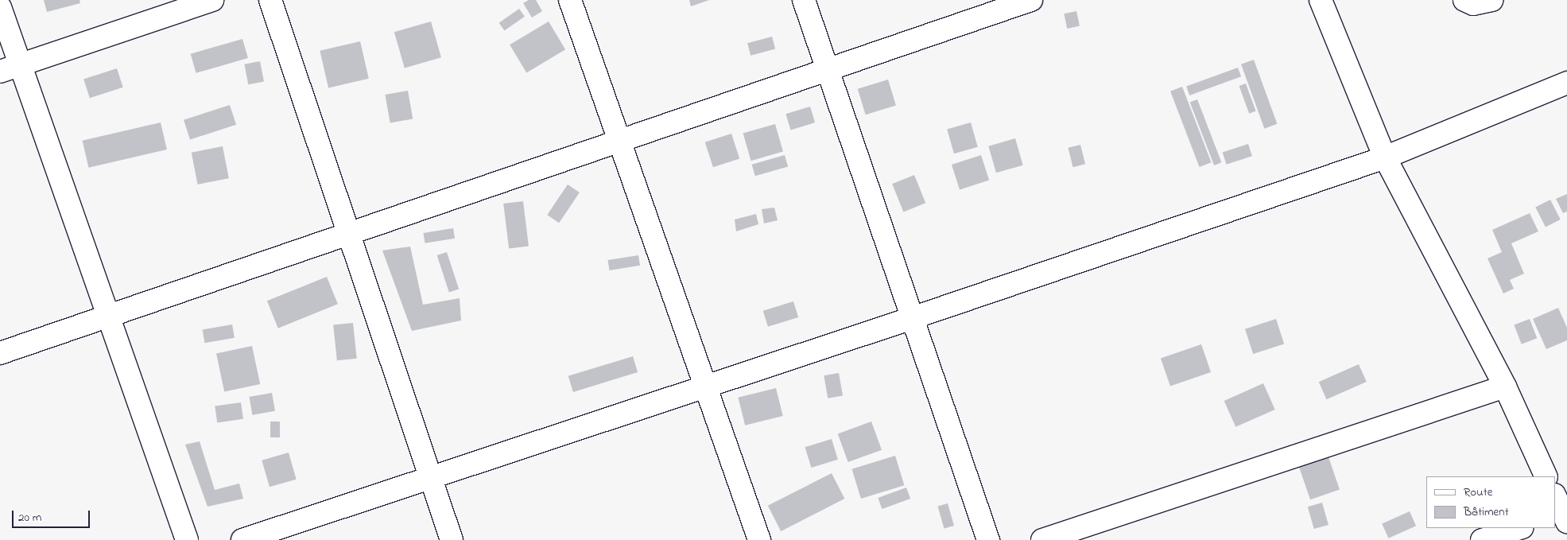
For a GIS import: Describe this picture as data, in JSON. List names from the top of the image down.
{
  "legend": ["Route", "Bâtiment"],
  "scale_bar": "20 m"
}
